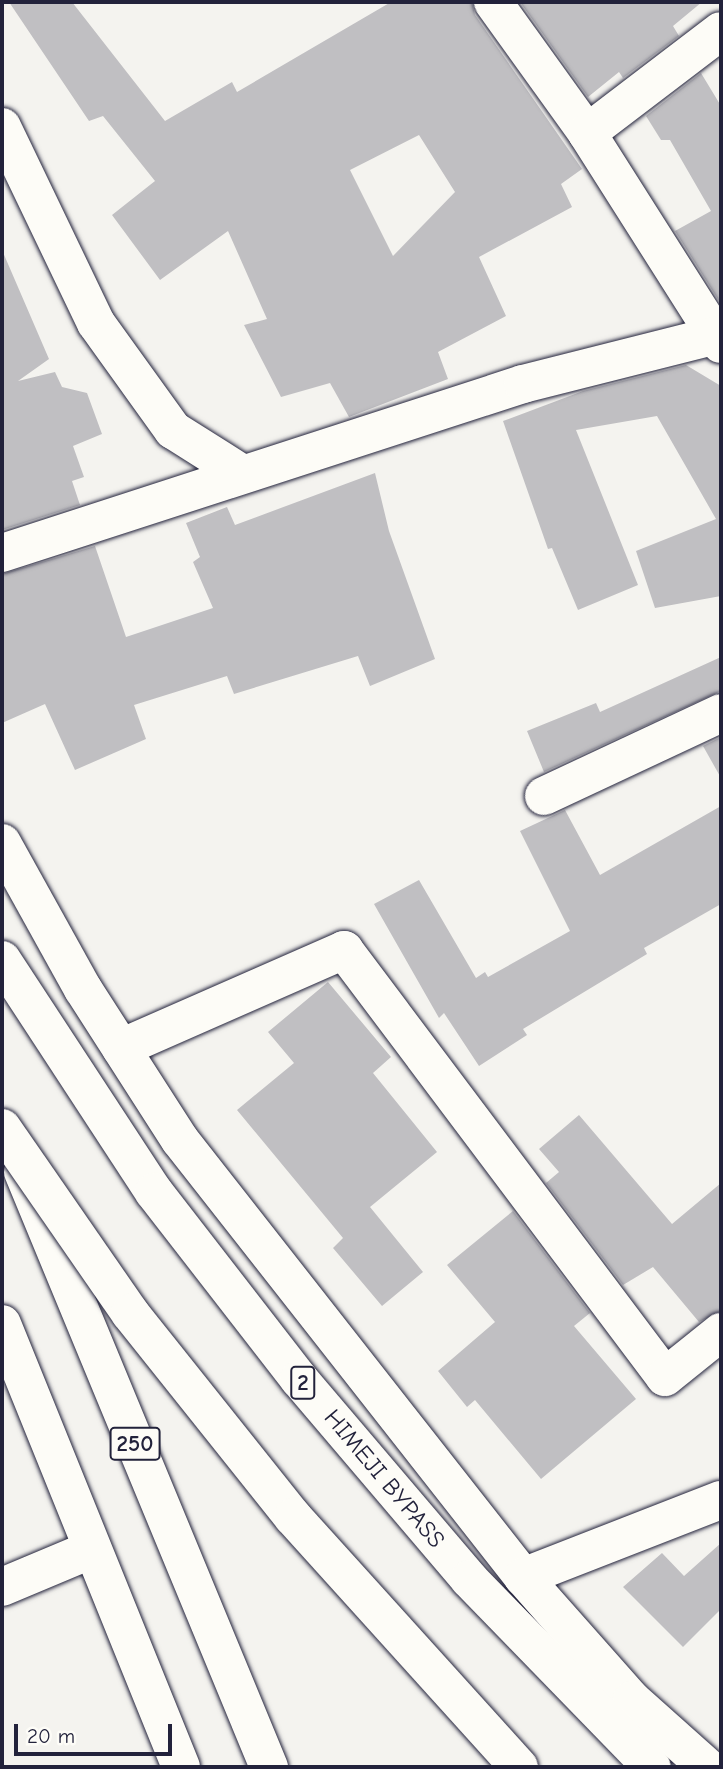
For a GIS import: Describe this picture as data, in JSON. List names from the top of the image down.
{
  "streets": {
    "main road": ["2", "250", "HIMEJI BYPASS"]
  },
  "scale_bar": "20 m"
}
